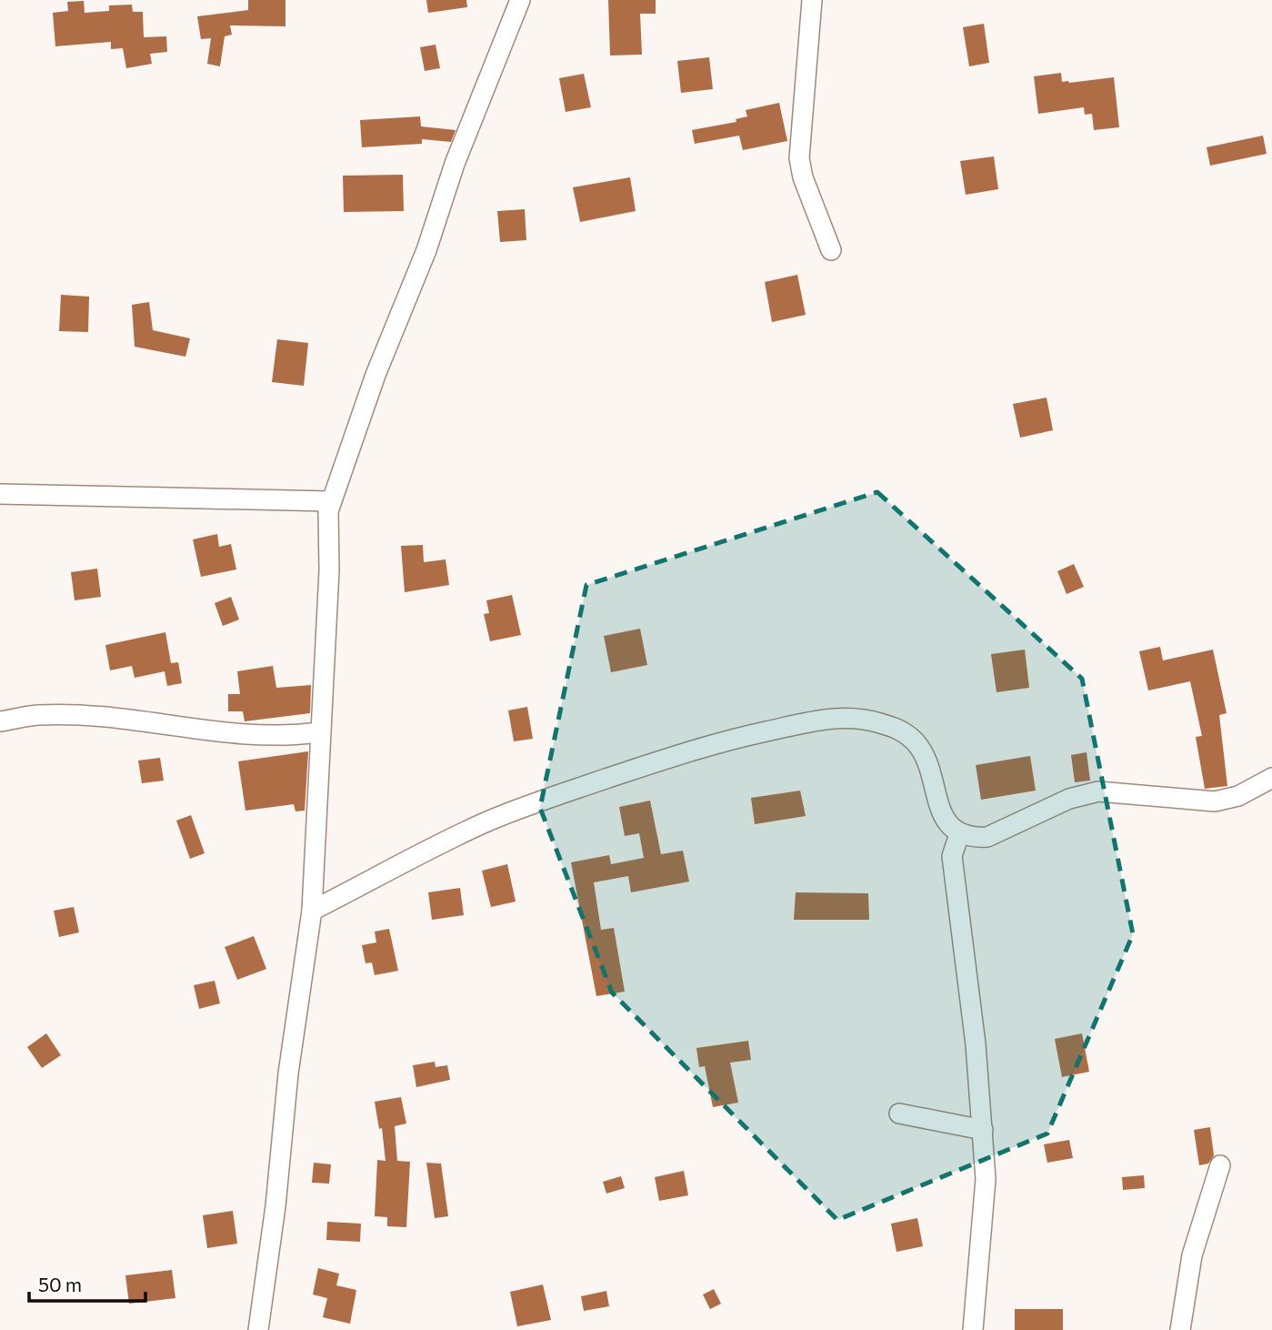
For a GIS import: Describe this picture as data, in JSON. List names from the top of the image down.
{
  "scale_bar": "50 m"
}
